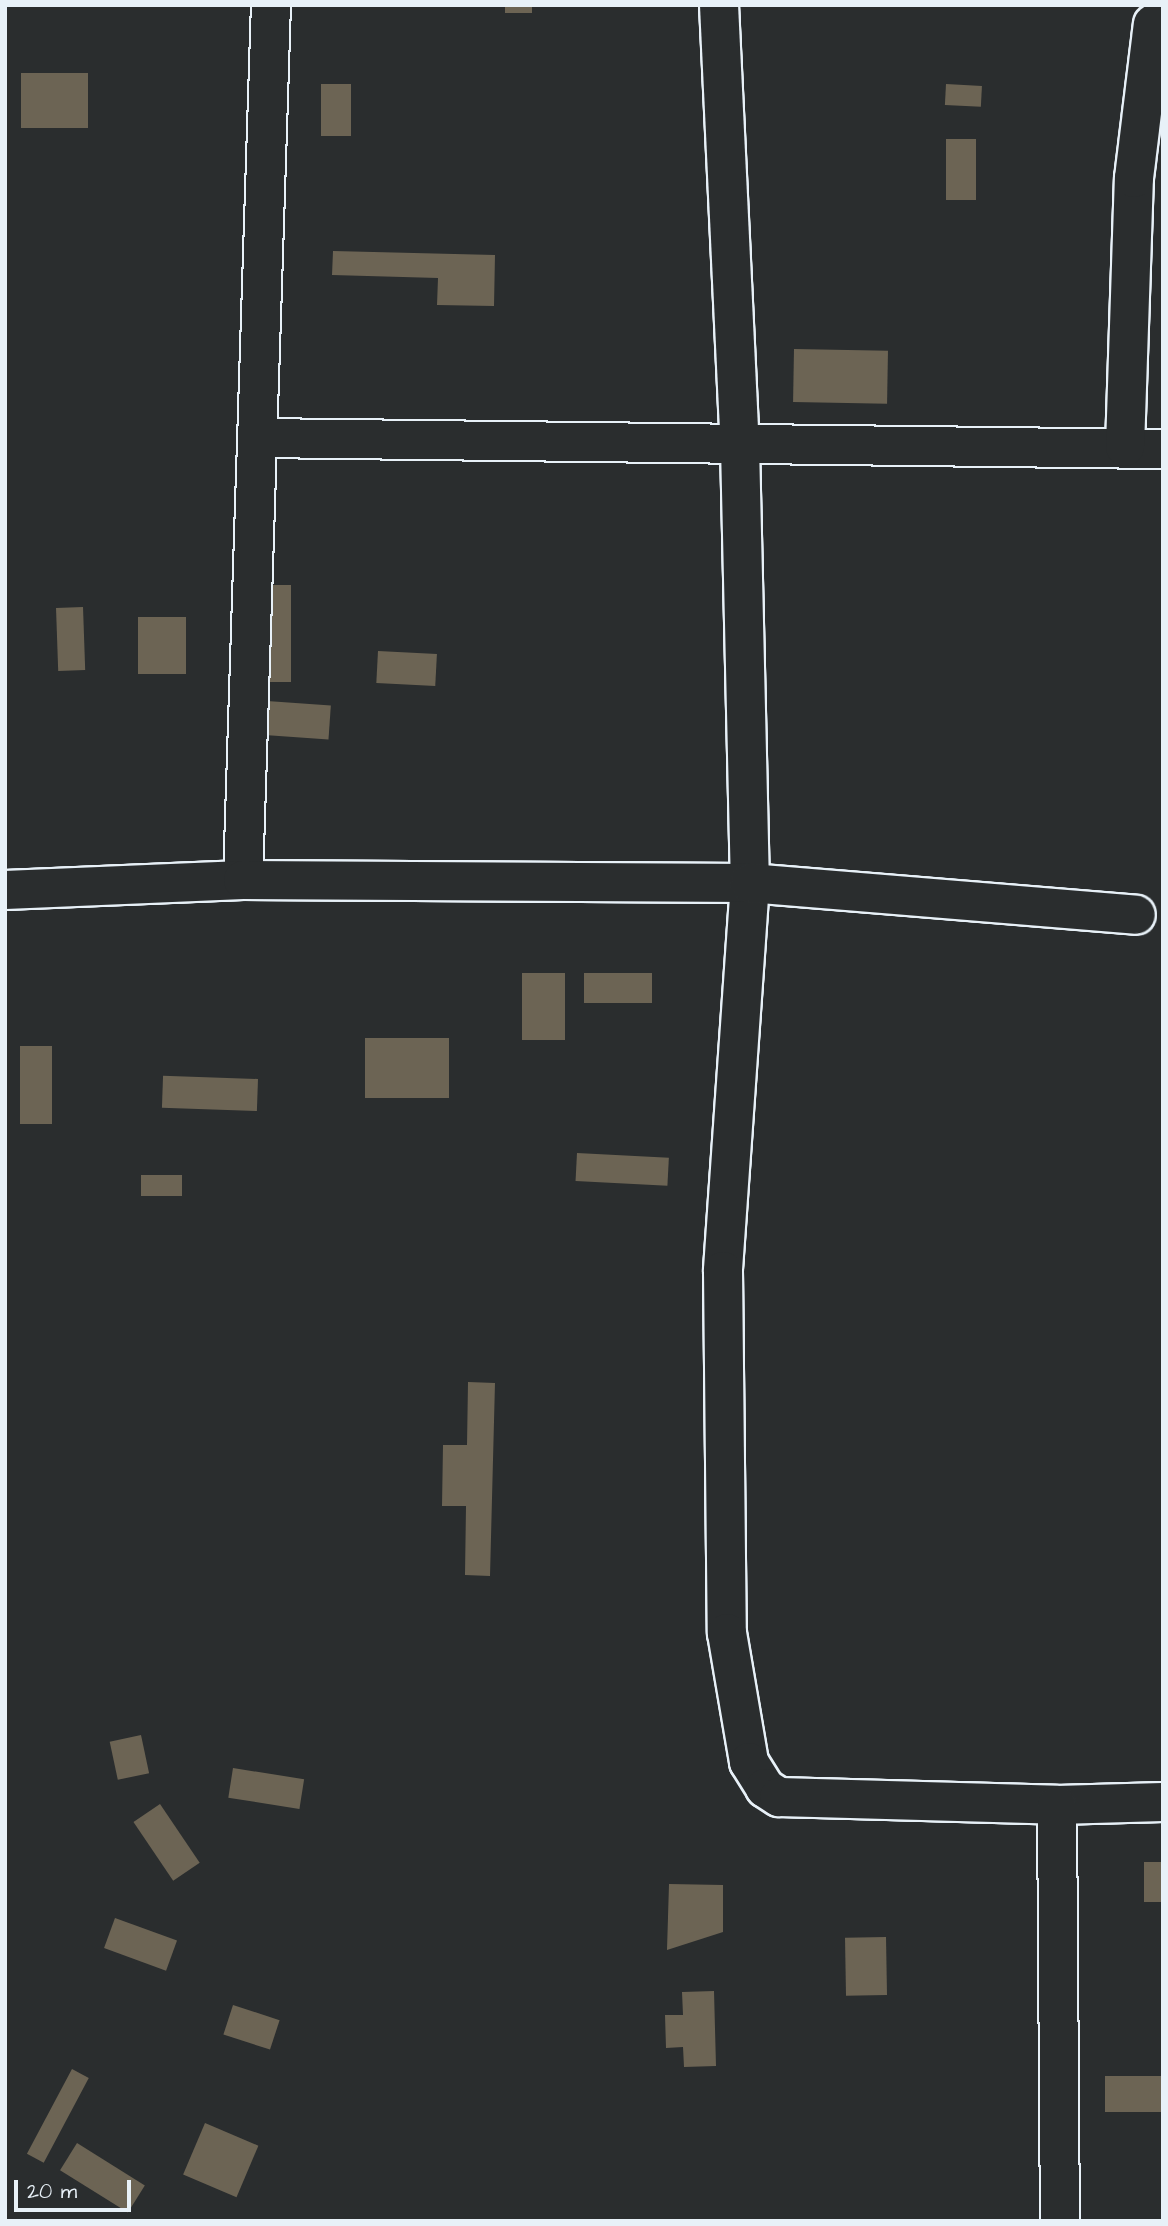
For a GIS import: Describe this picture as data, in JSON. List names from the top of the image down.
{
  "scale_bar": "20 m"
}
